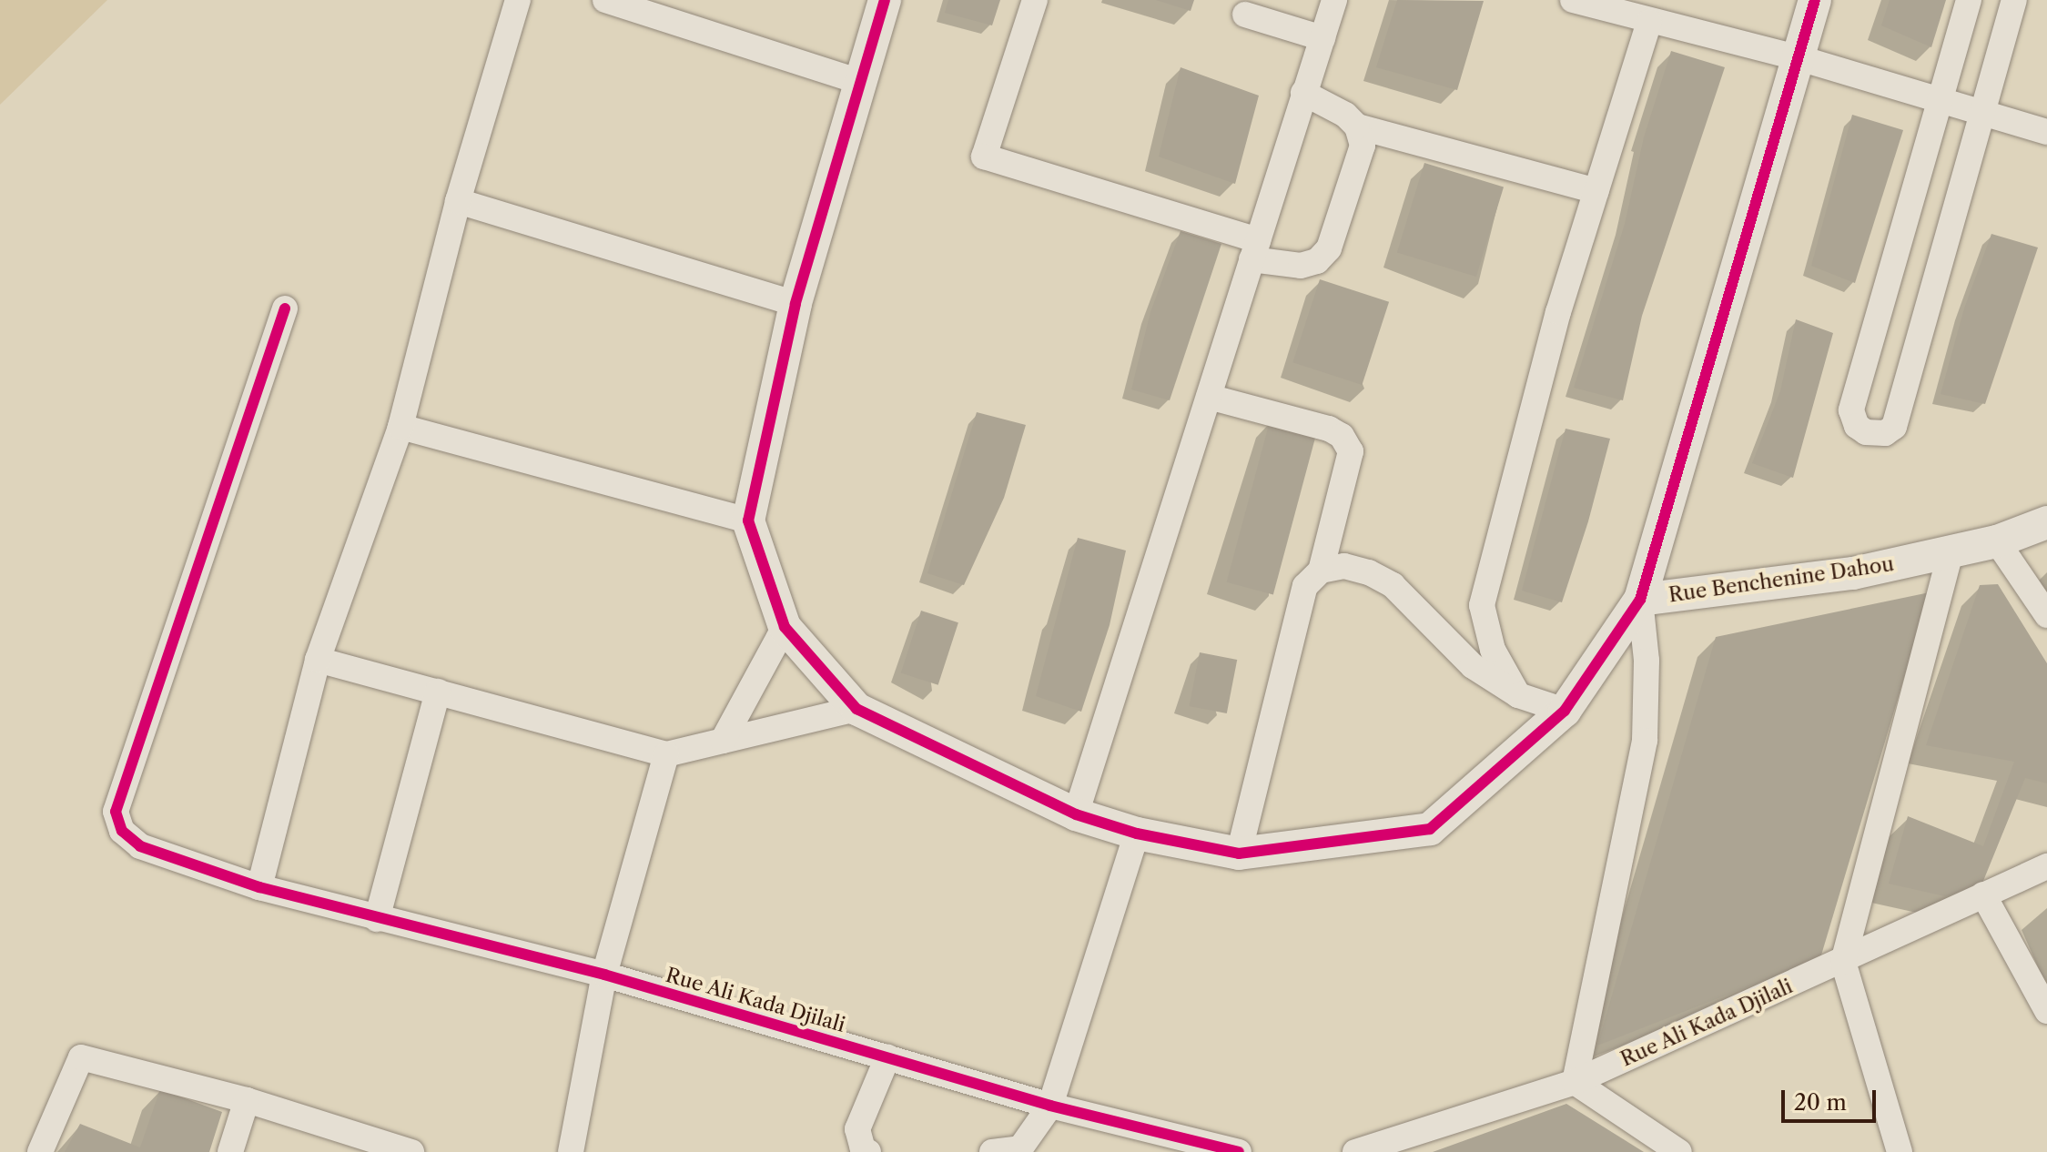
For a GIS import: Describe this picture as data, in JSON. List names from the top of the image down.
{
  "streets": {
    "street": ["Rue Benchenine Dahou", "Rue Ali Kada Djilali"]
  },
  "scale_bar": "20 m"
}
